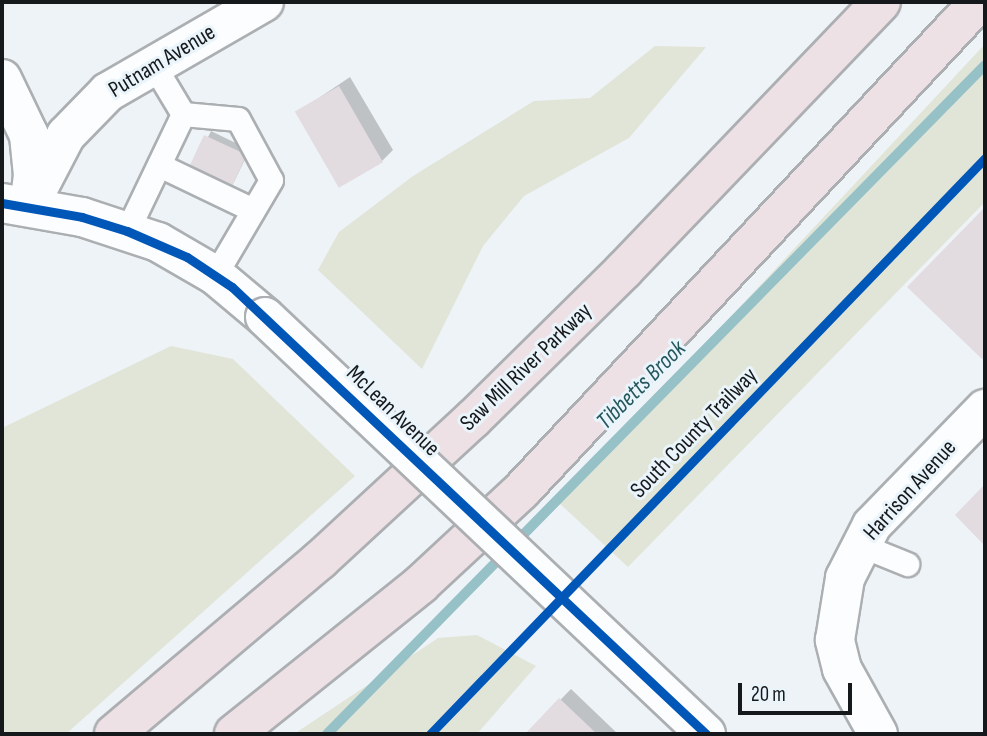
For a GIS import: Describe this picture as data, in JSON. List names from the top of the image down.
{
  "streets": {
    "highway": ["Saw Mill River Parkway"],
    "street": ["Putnam Avenue", "McLean Avenue", "Harrison Avenue"],
    "cycle path": ["South County Trailway"]
  },
  "crossings": [
    ["Putnam Avenue", "McLean Avenue"]
  ],
  "water": ["Tibbetts Brook"],
  "scale_bar": "20 m"
}
